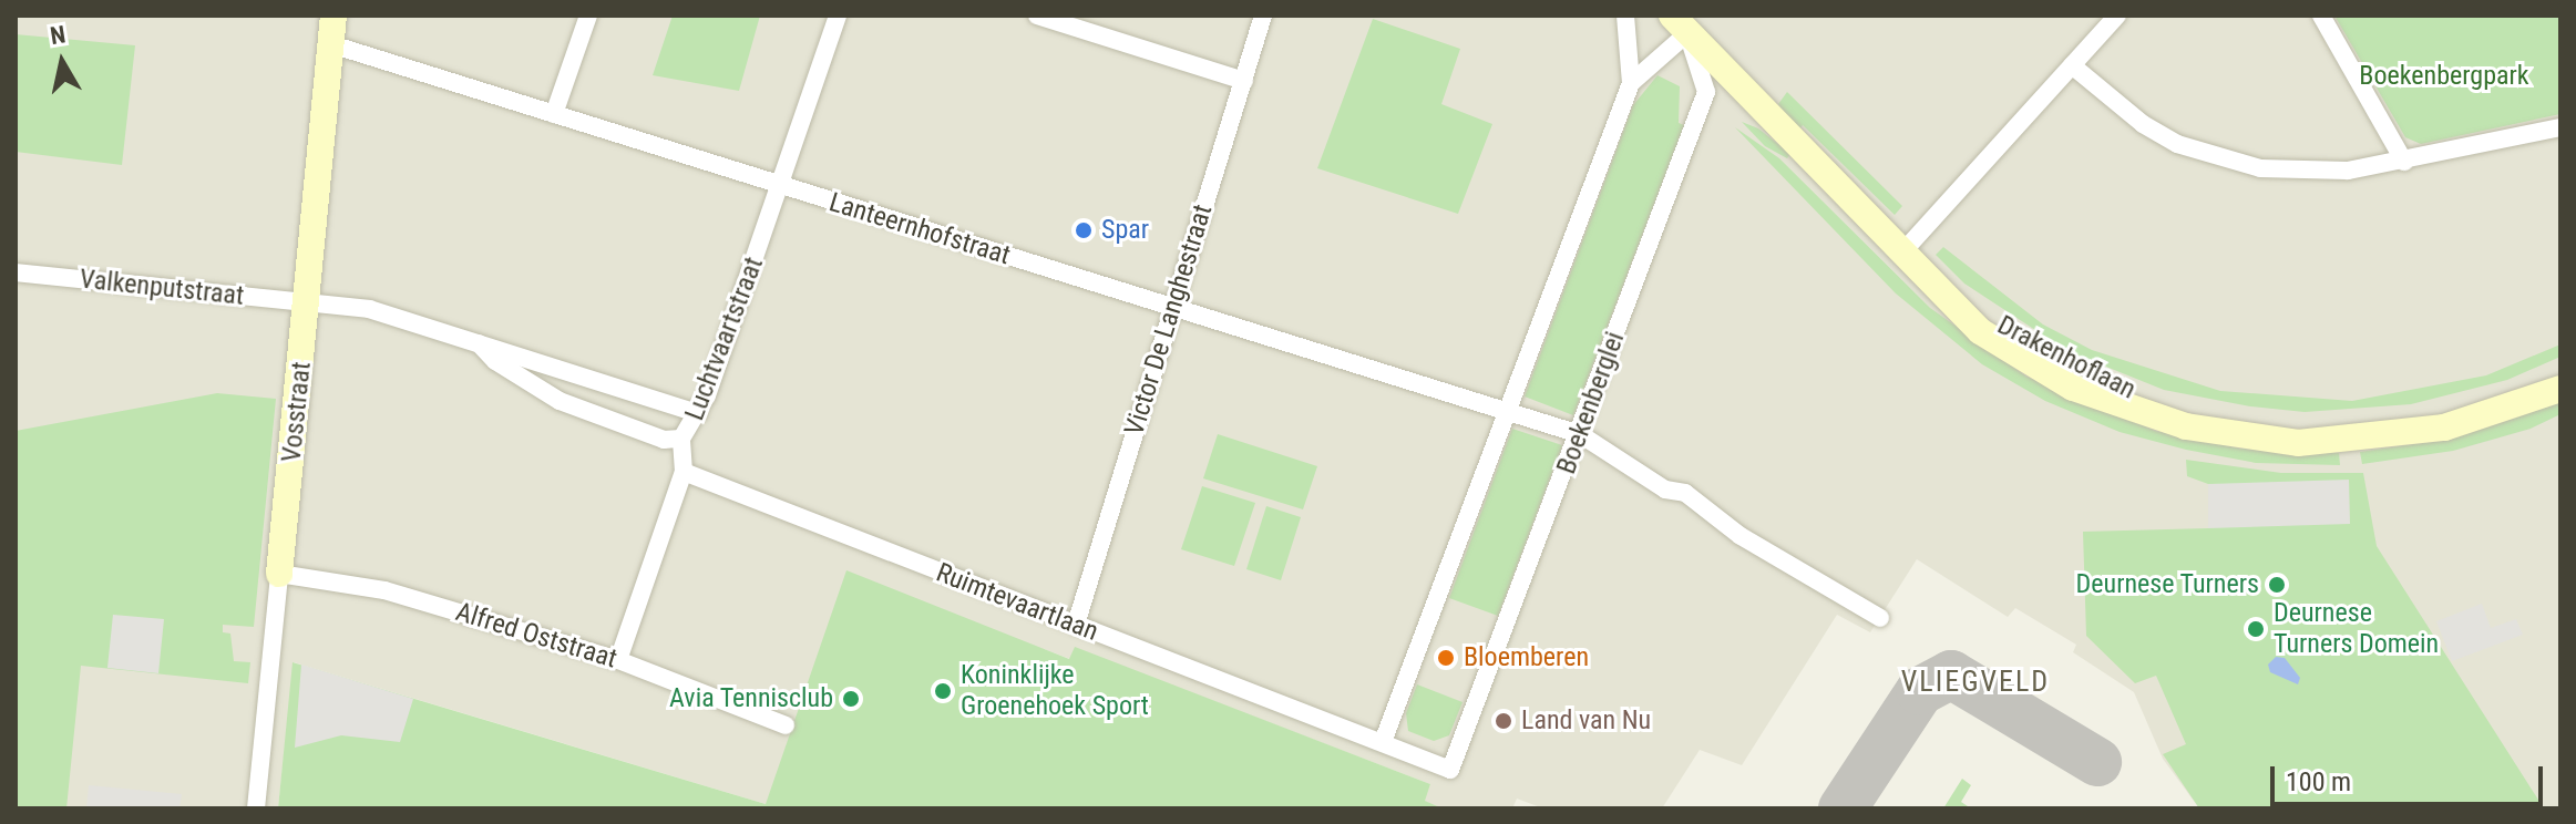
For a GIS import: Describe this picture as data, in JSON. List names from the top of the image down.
{
  "streets": {
    "street": [
      "Lanteernhofstraat",
      "Valkenputstraat",
      "Victor De Langhestraat",
      "Luchtvaartstraat",
      "Drakenhoflaan",
      "Boekenberglei",
      "Vosstraat",
      "Ruimtevaartlaan",
      "Alfred Oststraat"
    ]
  },
  "crossings": [
    ["Lanteernhofstraat", "Victor De Langhestraat"],
    ["Lanteernhofstraat", "Luchtvaartstraat"],
    ["Lanteernhofstraat", "Boekenberglei"],
    ["Lanteernhofstraat", "Vosstraat"],
    ["Valkenputstraat", "Luchtvaartstraat"],
    ["Valkenputstraat", "Vosstraat"],
    ["Victor De Langhestraat", "Ruimtevaartlaan"],
    ["Luchtvaartstraat", "Ruimtevaartlaan"],
    ["Luchtvaartstraat", "Alfred Oststraat"],
    ["Drakenhoflaan", "Boekenberglei"],
    ["Boekenberglei", "Ruimtevaartlaan"],
    ["Vosstraat", "Alfred Oststraat"]
  ],
  "districts": ["VLIEGVELD"],
  "parks": ["Boekenbergpark"],
  "places": [
    "Spar",
    "Deurnese Turners",
    "Deurnese Turners Domein",
    "Bloemberen",
    "Koninklijke Groenehoek Sport",
    "Avia Tennisclub",
    "Land van Nu"
  ],
  "scale_bar": "100 m",
  "north": "top"
}
